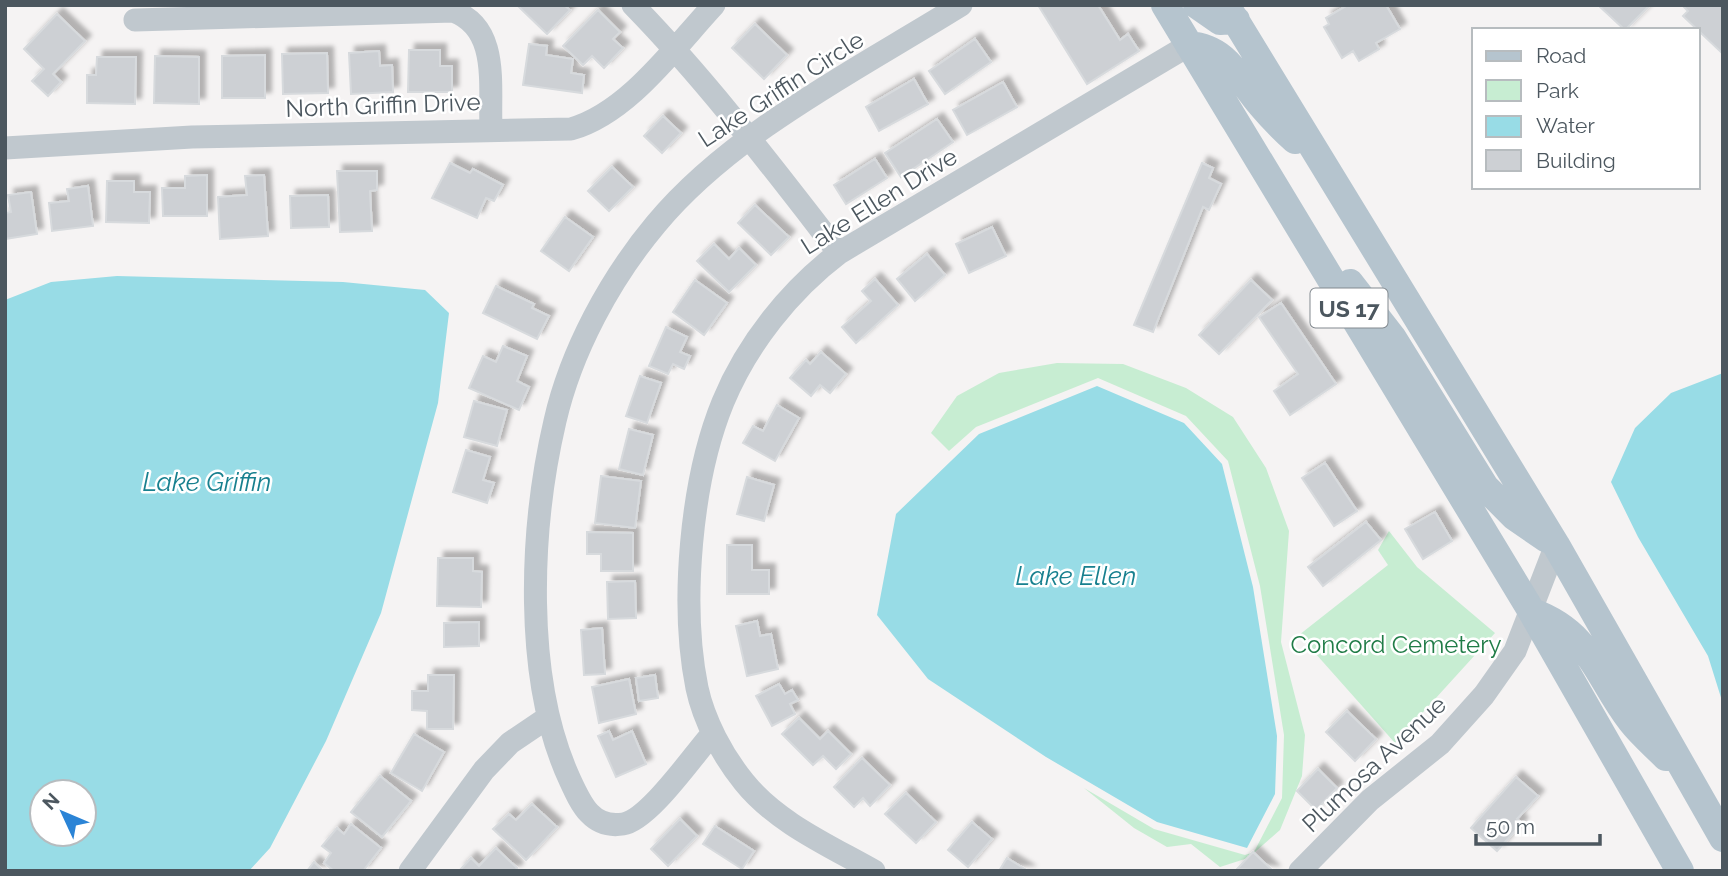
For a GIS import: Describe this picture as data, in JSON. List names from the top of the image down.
{
  "streets": {
    "main road": ["US 17"],
    "street": [
      "Lake Griffin Circle",
      "North Griffin Drive",
      "Lake Ellen Drive",
      "Plumosa Avenue"
    ]
  },
  "crossings": [
    ["Lake Griffin Circle", "Lake Ellen Drive"],
    ["Lake Ellen Drive", "US 17"],
    ["US 17", "Plumosa Avenue"]
  ],
  "water": ["Lake Griffin", "Lake Ellen"],
  "parks": ["Concord Cemetery"],
  "legend": [
    "Road",
    "Park",
    "Water",
    "Building"
  ],
  "scale_bar": "50 m",
  "north": "top left"
}
